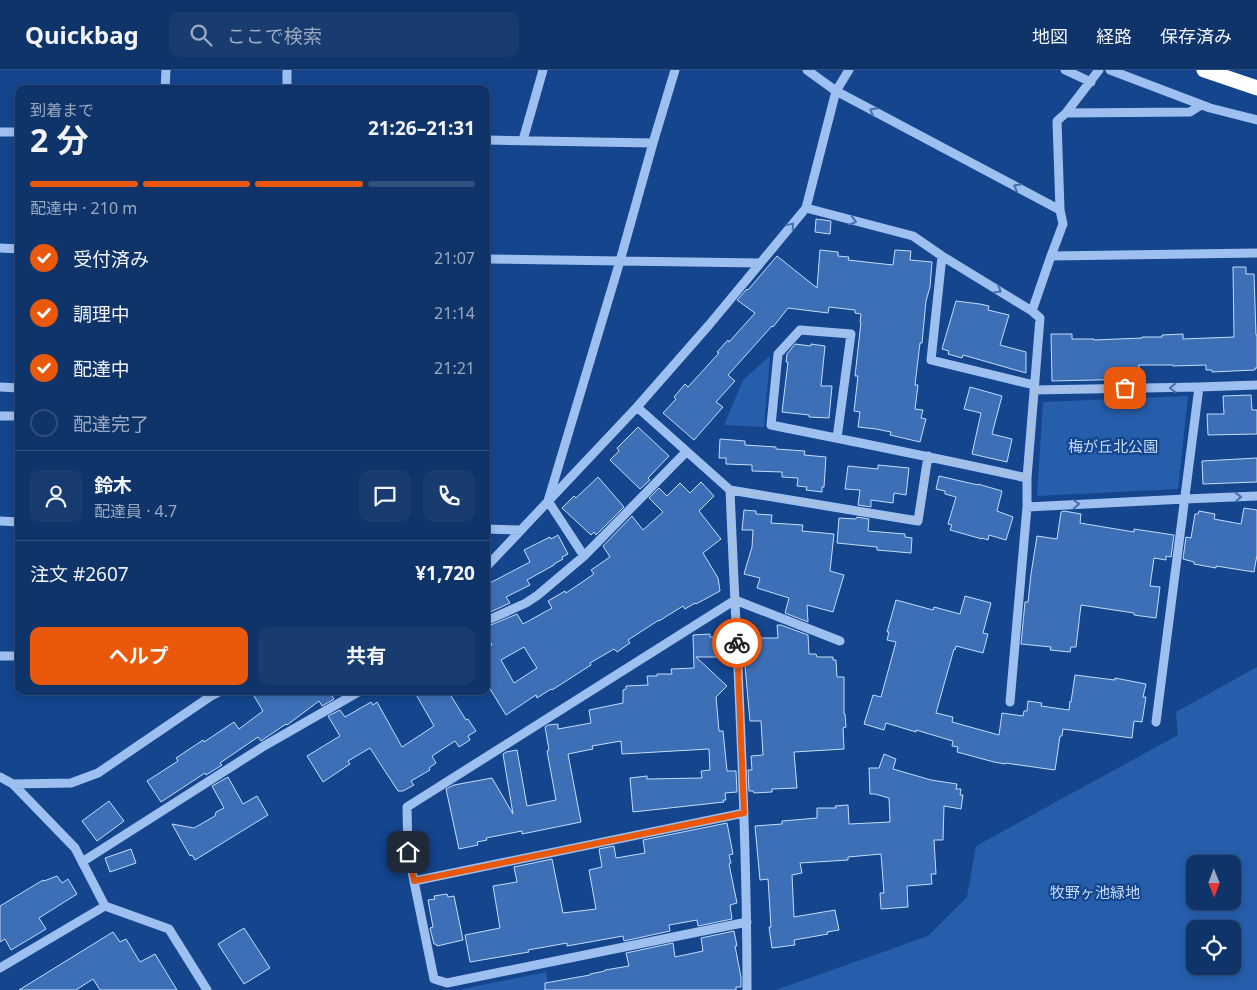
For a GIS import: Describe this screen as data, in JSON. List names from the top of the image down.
{
  "parks": ["梅が丘北公園", "牧野ヶ池緑地"],
  "north": "bottom",
  "page": {
    "header": "Quickbag",
    "search": "ここで検索",
    "nav": ["地図", "経路", "保存済み"],
    "heading": ["2 分", "到着まで", "21:26–21:31"],
    "panel": [
      "鈴木",
      "配達員 · 4.7",
      "注文 #2607",
      "¥1,720"
    ],
    "bar": "配達中 · 210 m",
    "list": [
      ["受付済み", "21:07"],
      ["調理中", "21:14"],
      ["配達中", "21:21"],
      "配達完了"
    ],
    "buttons": ["ヘルプ", "共有"]
  }
}
